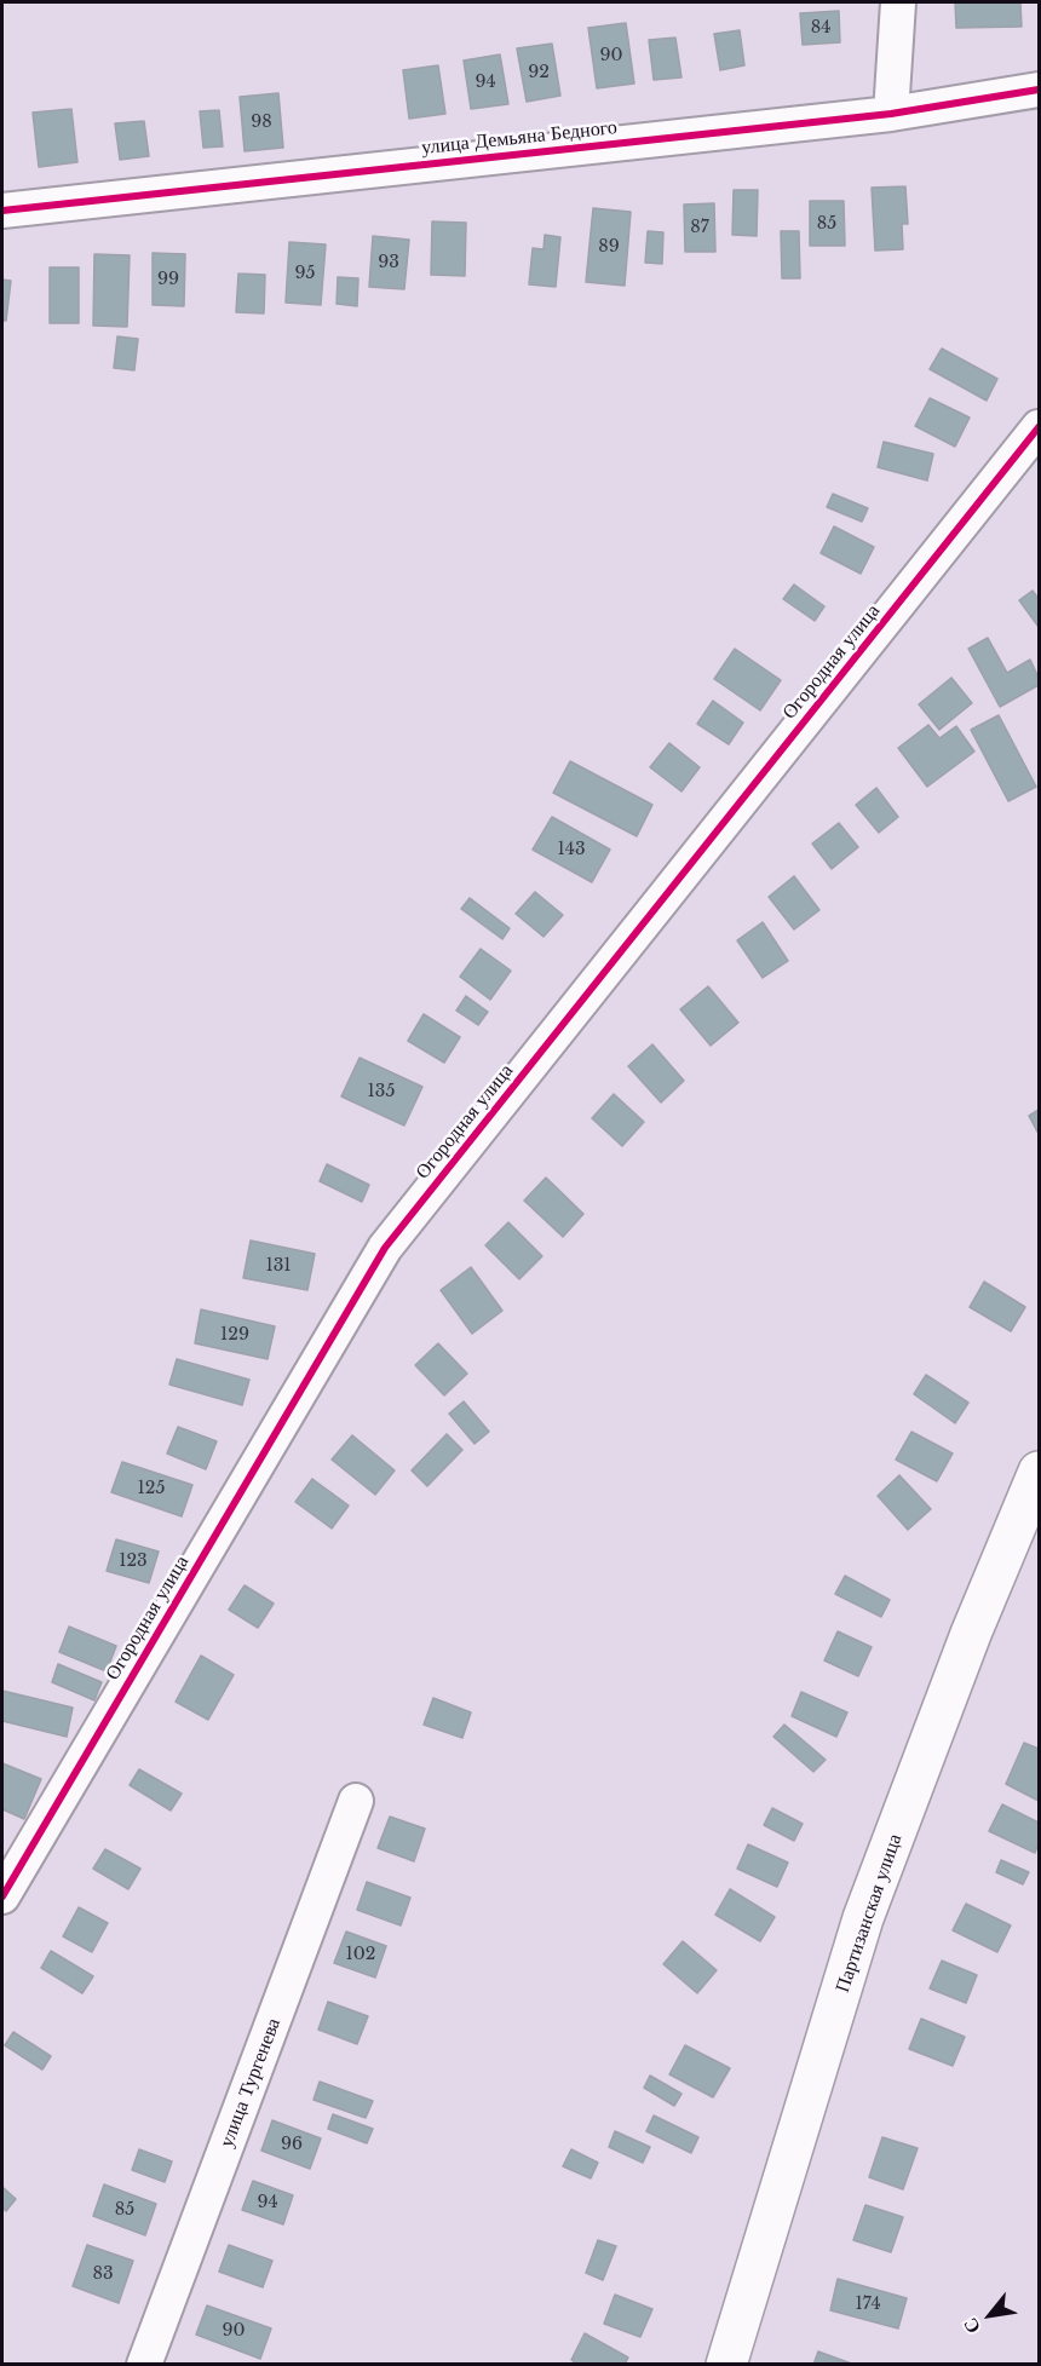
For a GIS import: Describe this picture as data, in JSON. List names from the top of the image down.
{
  "streets": {
    "street": [
      "улица Демьяна Бедного",
      "Огородная улица",
      "Партизанская улица",
      "улица Тургенева"
    ]
  },
  "house_numbers": [
    "84",
    "90",
    "92",
    "94",
    "98",
    "85",
    "87",
    "89",
    "93",
    "95",
    "99",
    "143",
    "135",
    "131",
    "129",
    "125",
    "123",
    "102",
    "96",
    "94",
    "85",
    "83",
    "174",
    "90"
  ],
  "north": "bottom left"
}
